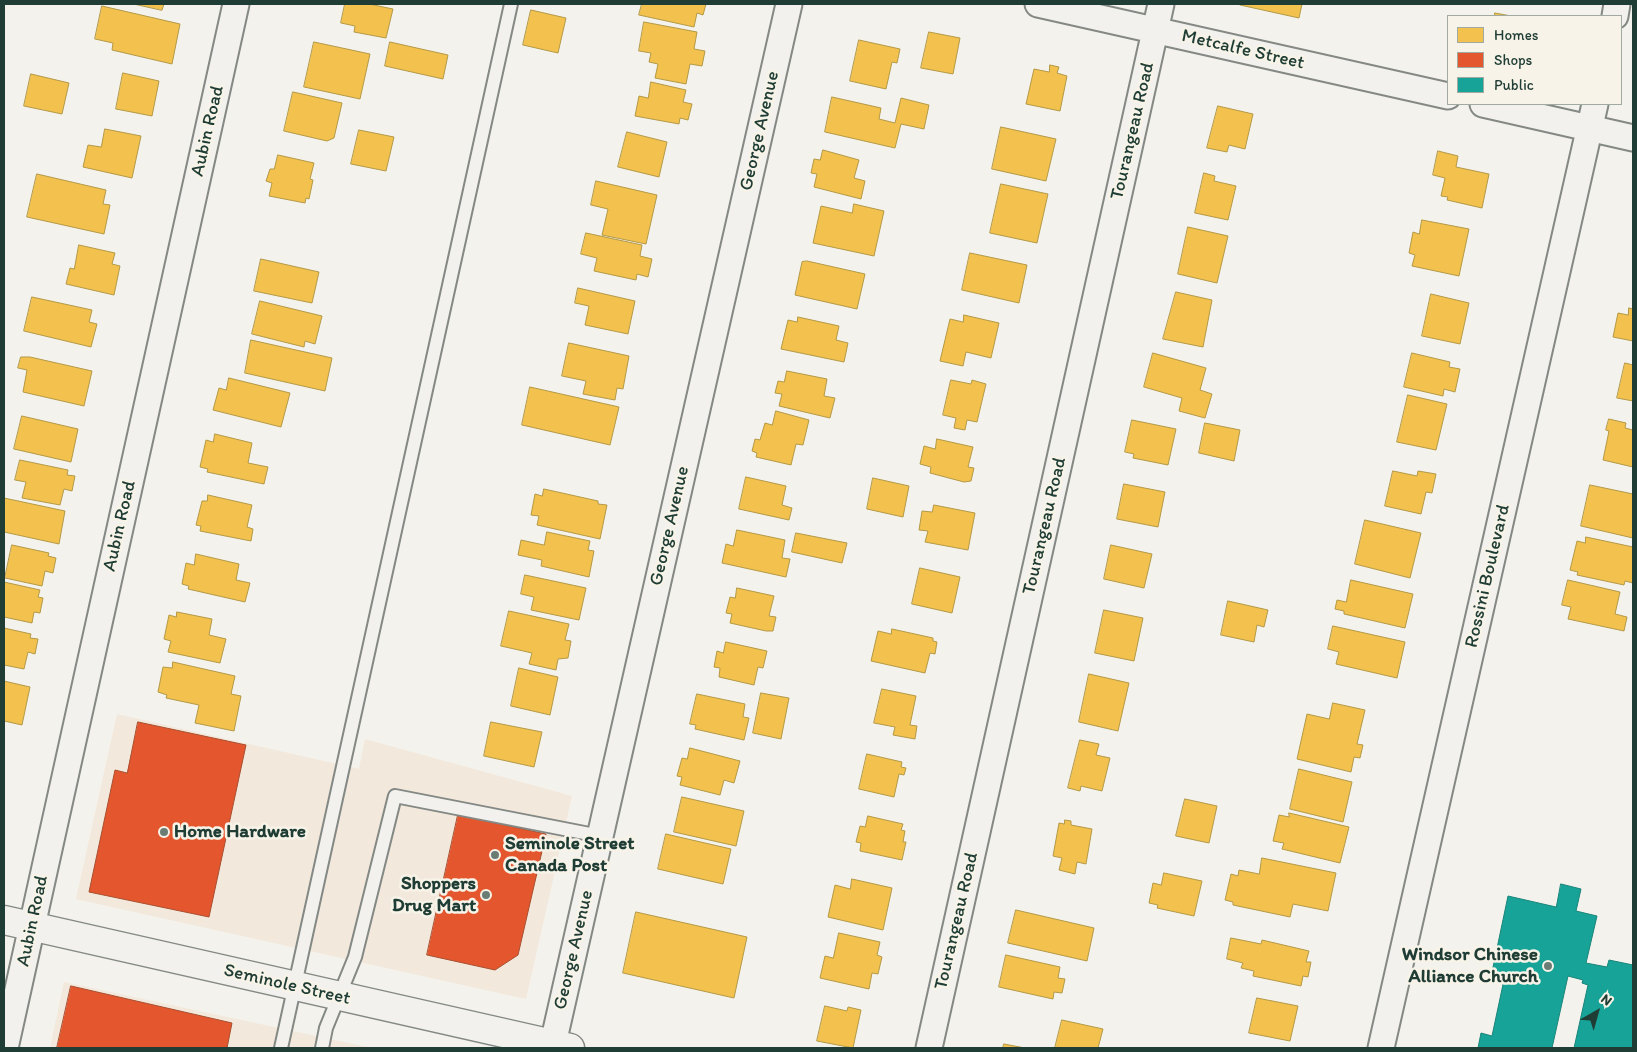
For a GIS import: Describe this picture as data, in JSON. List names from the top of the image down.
{
  "streets": {
    "street": [
      "Metcalfe Street",
      "Aubin Road",
      "George Avenue",
      "Tourangeau Road",
      "Rossini Boulevard",
      "Seminole Street"
    ]
  },
  "crossings": [
    ["Metcalfe Street", "Tourangeau Road"],
    ["Aubin Road", "Seminole Street"],
    ["George Avenue", "Seminole Street"]
  ],
  "places": [
    "Home Hardware",
    "Seminole Street Canada Post",
    "Shoppers Drug Mart",
    "Windsor Chinese Alliance Church"
  ],
  "legend": ["Homes", "Shops", "Public"],
  "north": "top right"
}
